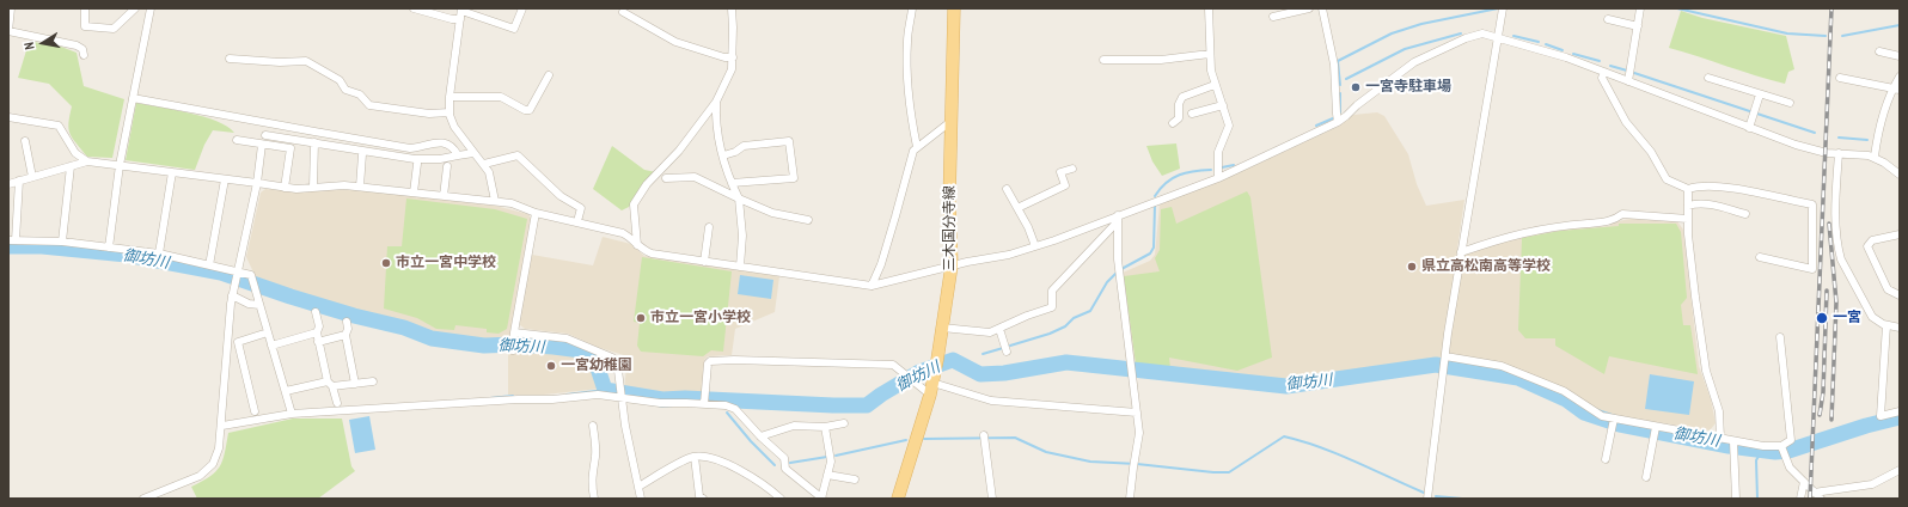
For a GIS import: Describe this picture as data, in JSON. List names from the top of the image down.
{
  "streets": {
    "main road": ["三木国分寺線"]
  },
  "water": ["御坊川"],
  "places": [
    "一宮寺駐車場",
    "市立一宮中学校",
    "県立高松南高等学校",
    "市立一宮小学校",
    "一宮",
    "一宮幼稚園"
  ],
  "north": "left"
}
